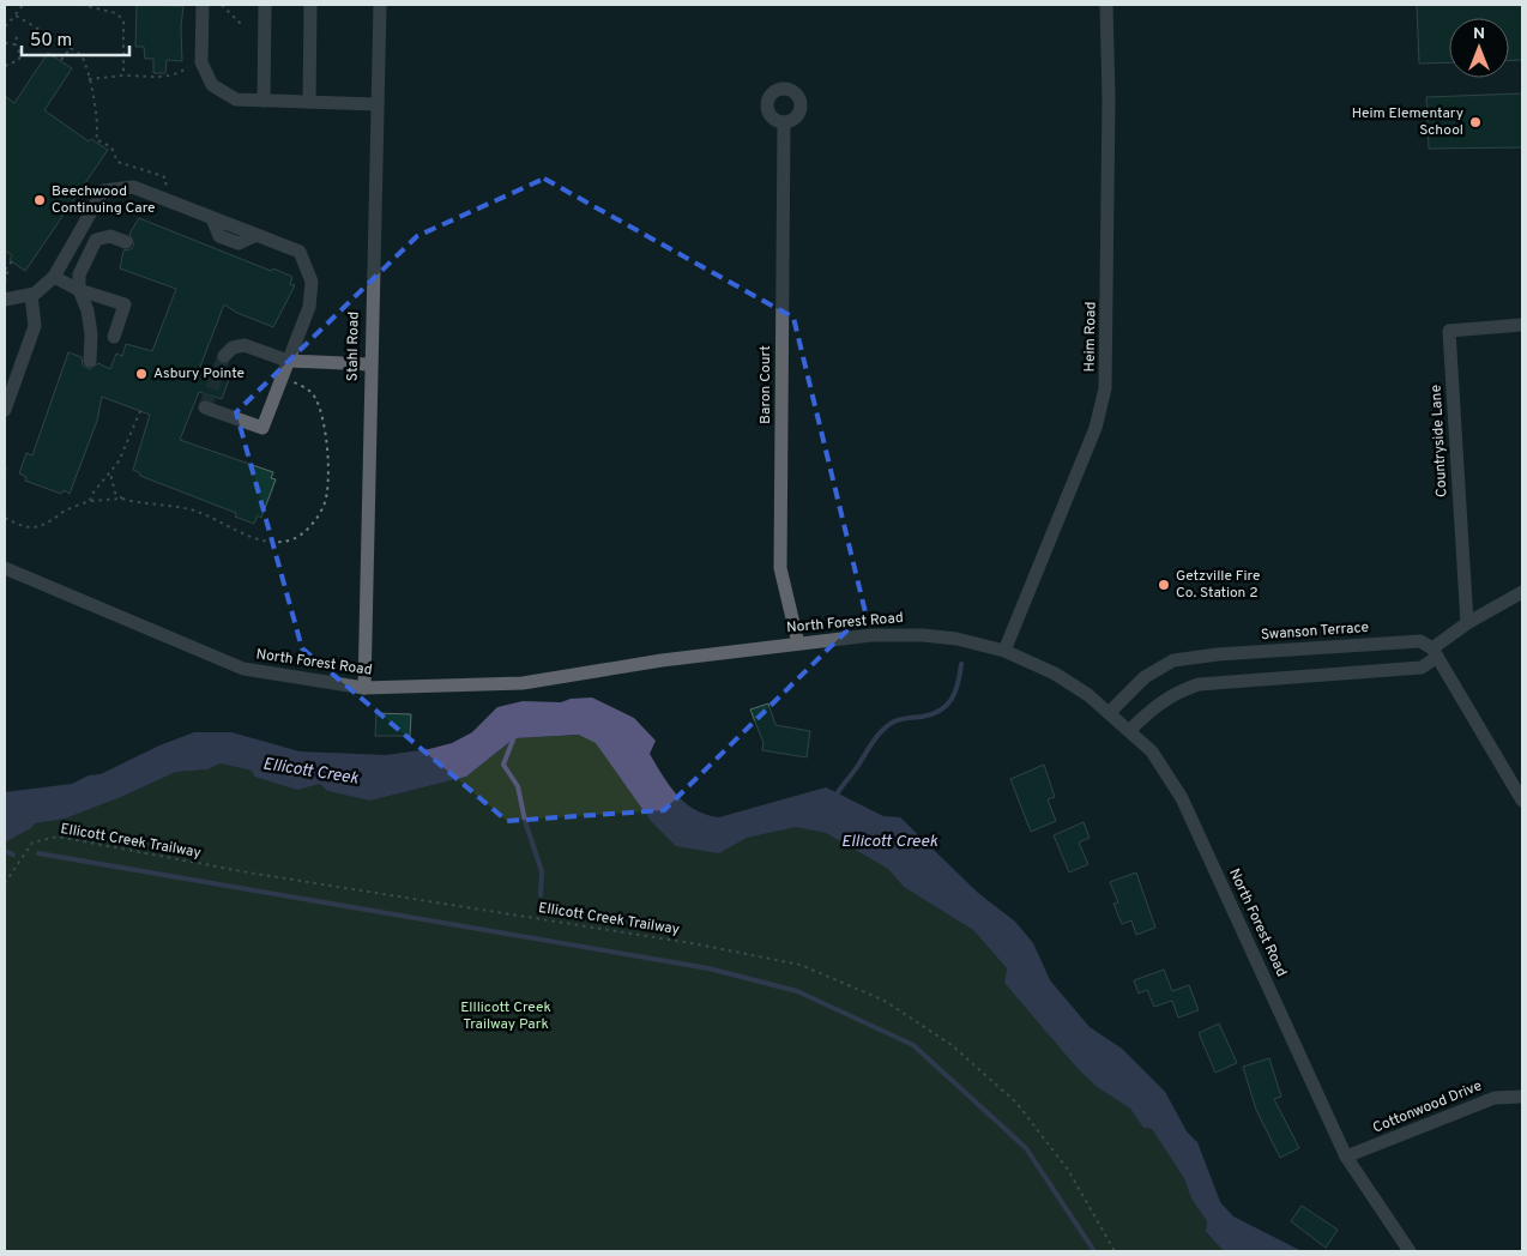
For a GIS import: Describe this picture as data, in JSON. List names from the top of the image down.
{
  "streets": {
    "street": [
      "Heim Road",
      "Stahl Road",
      "Baron Court",
      "Countryside Lane",
      "North Forest Road",
      "Swanson Terrace",
      "Cottonwood Drive"
    ],
    "path": ["Ellicott Creek Trailway"]
  },
  "crossings": [
    ["Heim Road", "North Forest Road"],
    ["Stahl Road", "North Forest Road"],
    ["Baron Court", "North Forest Road"],
    ["North Forest Road", "Swanson Terrace"],
    ["North Forest Road", "Cottonwood Drive"]
  ],
  "water": ["Ellicott Creek"],
  "parks": ["Elllicott Creek Trailway Park"],
  "places": [
    "Heim Elementary School",
    "Beechwood Continuing Care",
    "Asbury Pointe",
    "Getzville Fire Co. Station 2"
  ],
  "scale_bar": "50 m",
  "north": "top"
}
